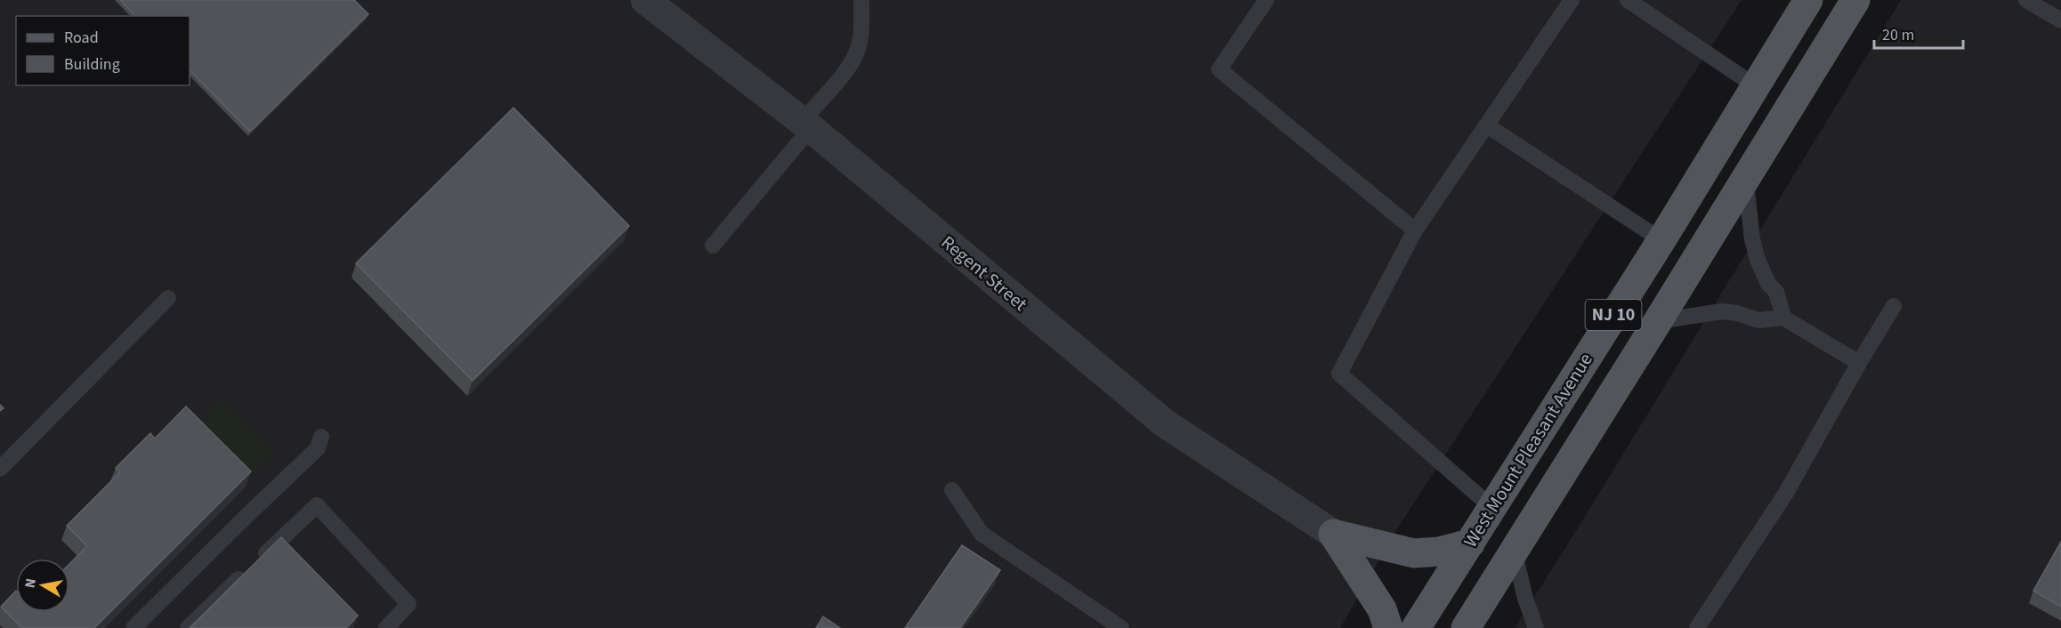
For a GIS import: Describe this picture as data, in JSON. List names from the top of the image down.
{
  "streets": {
    "main road": ["NJ 10", "West Mount Pleasant Avenue"],
    "street": ["Regent Street"]
  },
  "legend": ["Road", "Building"],
  "scale_bar": "20 m",
  "north": "left"
}
